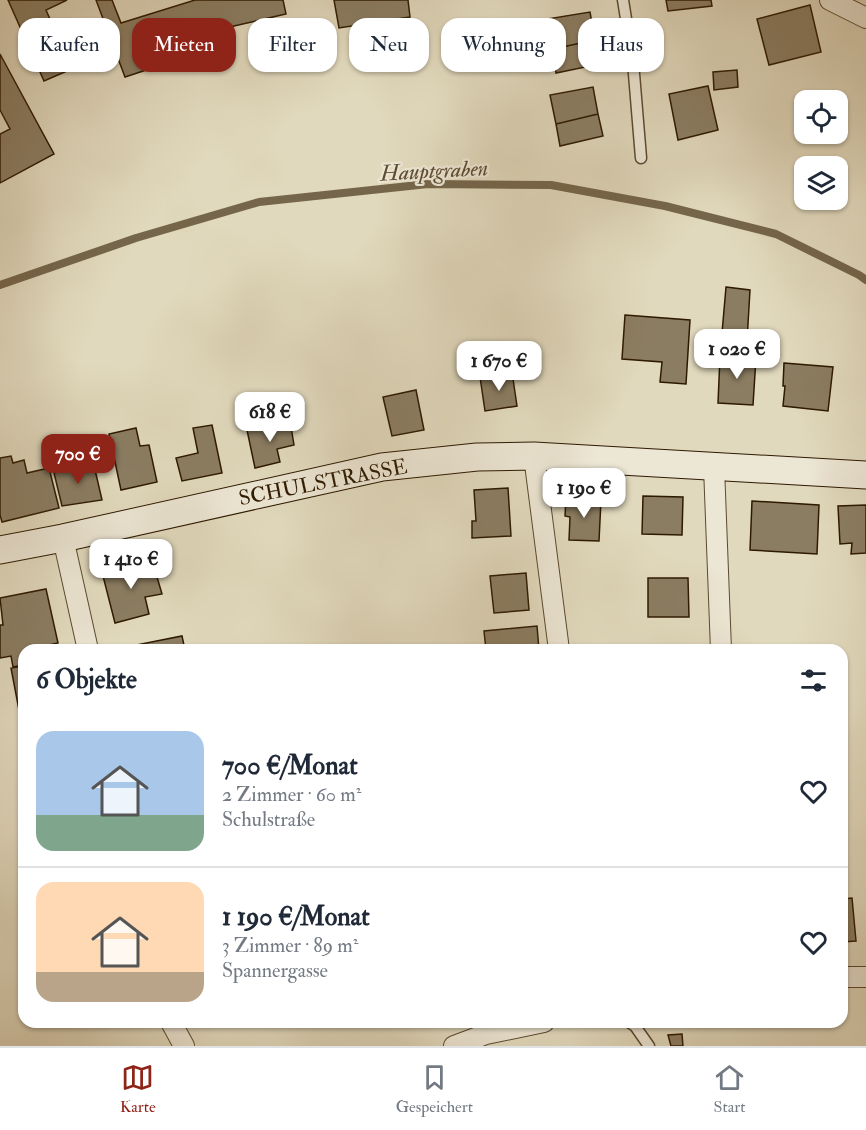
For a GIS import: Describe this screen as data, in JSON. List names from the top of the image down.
{
  "streets": {
    "street": ["SCHULSTRASSE"]
  },
  "water": ["Hauptgraben"],
  "page": {
    "chip": [
      "Kaufen",
      "Mieten",
      "Filter",
      "Neu",
      "Wohnung",
      "Haus"
    ],
    "price": [
      "1 020 €",
      "1 670 €",
      "618 €",
      "700 €",
      "1 190 €",
      "1 410 €"
    ],
    "heading": "6 Objekte",
    "list": [
      {
        "name": "700 €/Monat",
        "note": "2 Zimmer · 60 m² · Schulstraße"
      },
      {
        "name": "1 190 €/Monat",
        "note": "3 Zimmer · 89 m² · Spannergasse"
      }
    ],
    "tabs": ["Karte", "Gespeichert", "Start"]
  }
}
